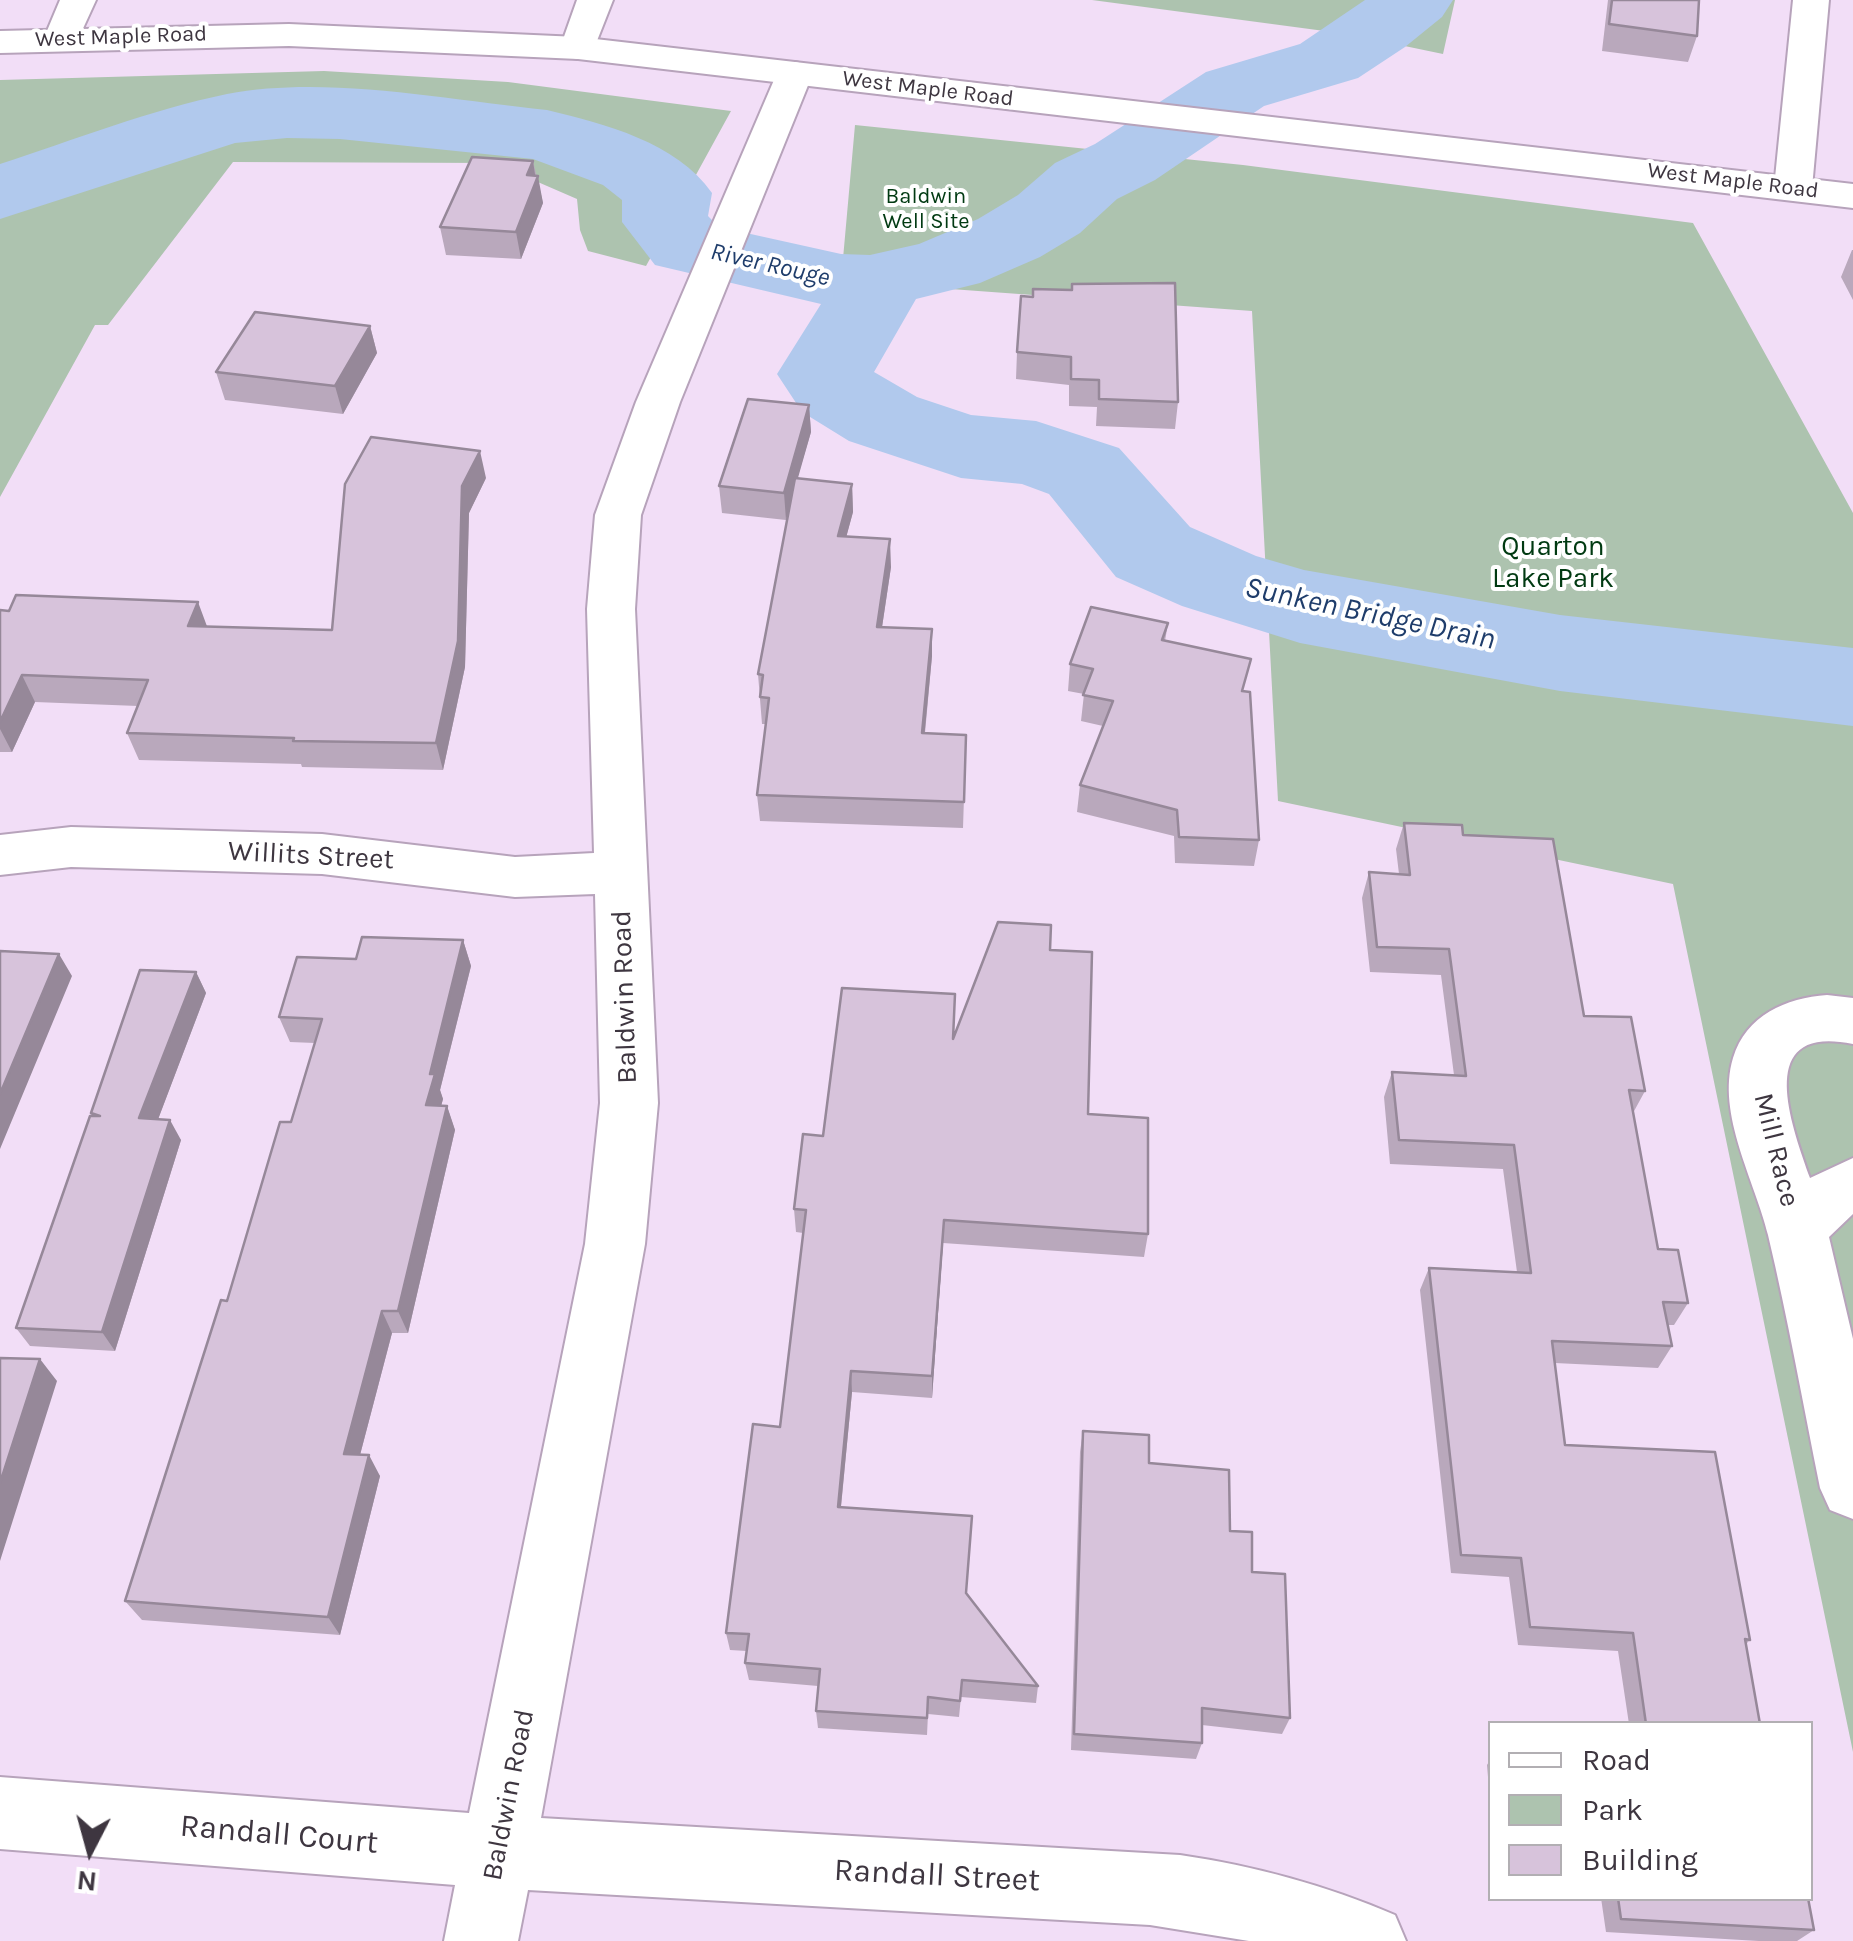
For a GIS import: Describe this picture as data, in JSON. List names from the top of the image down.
{
  "streets": {
    "street": [
      "West Maple Road",
      "Willits Street",
      "Baldwin Road",
      "Mill Race",
      "Randall Court",
      "Randall Street"
    ]
  },
  "crossings": [
    ["West Maple Road", "Baldwin Road"],
    ["Willits Street", "Baldwin Road"],
    ["Baldwin Road", "Randall Court"],
    ["Baldwin Road", "Randall Street"],
    ["Randall Court", "Randall Street"]
  ],
  "water": ["River Rouge", "Sunken Bridge Drain"],
  "parks": ["Baldwin Well Site", "Quarton Lake Park"],
  "legend": ["Road", "Park", "Building"],
  "north": "bottom"
}
